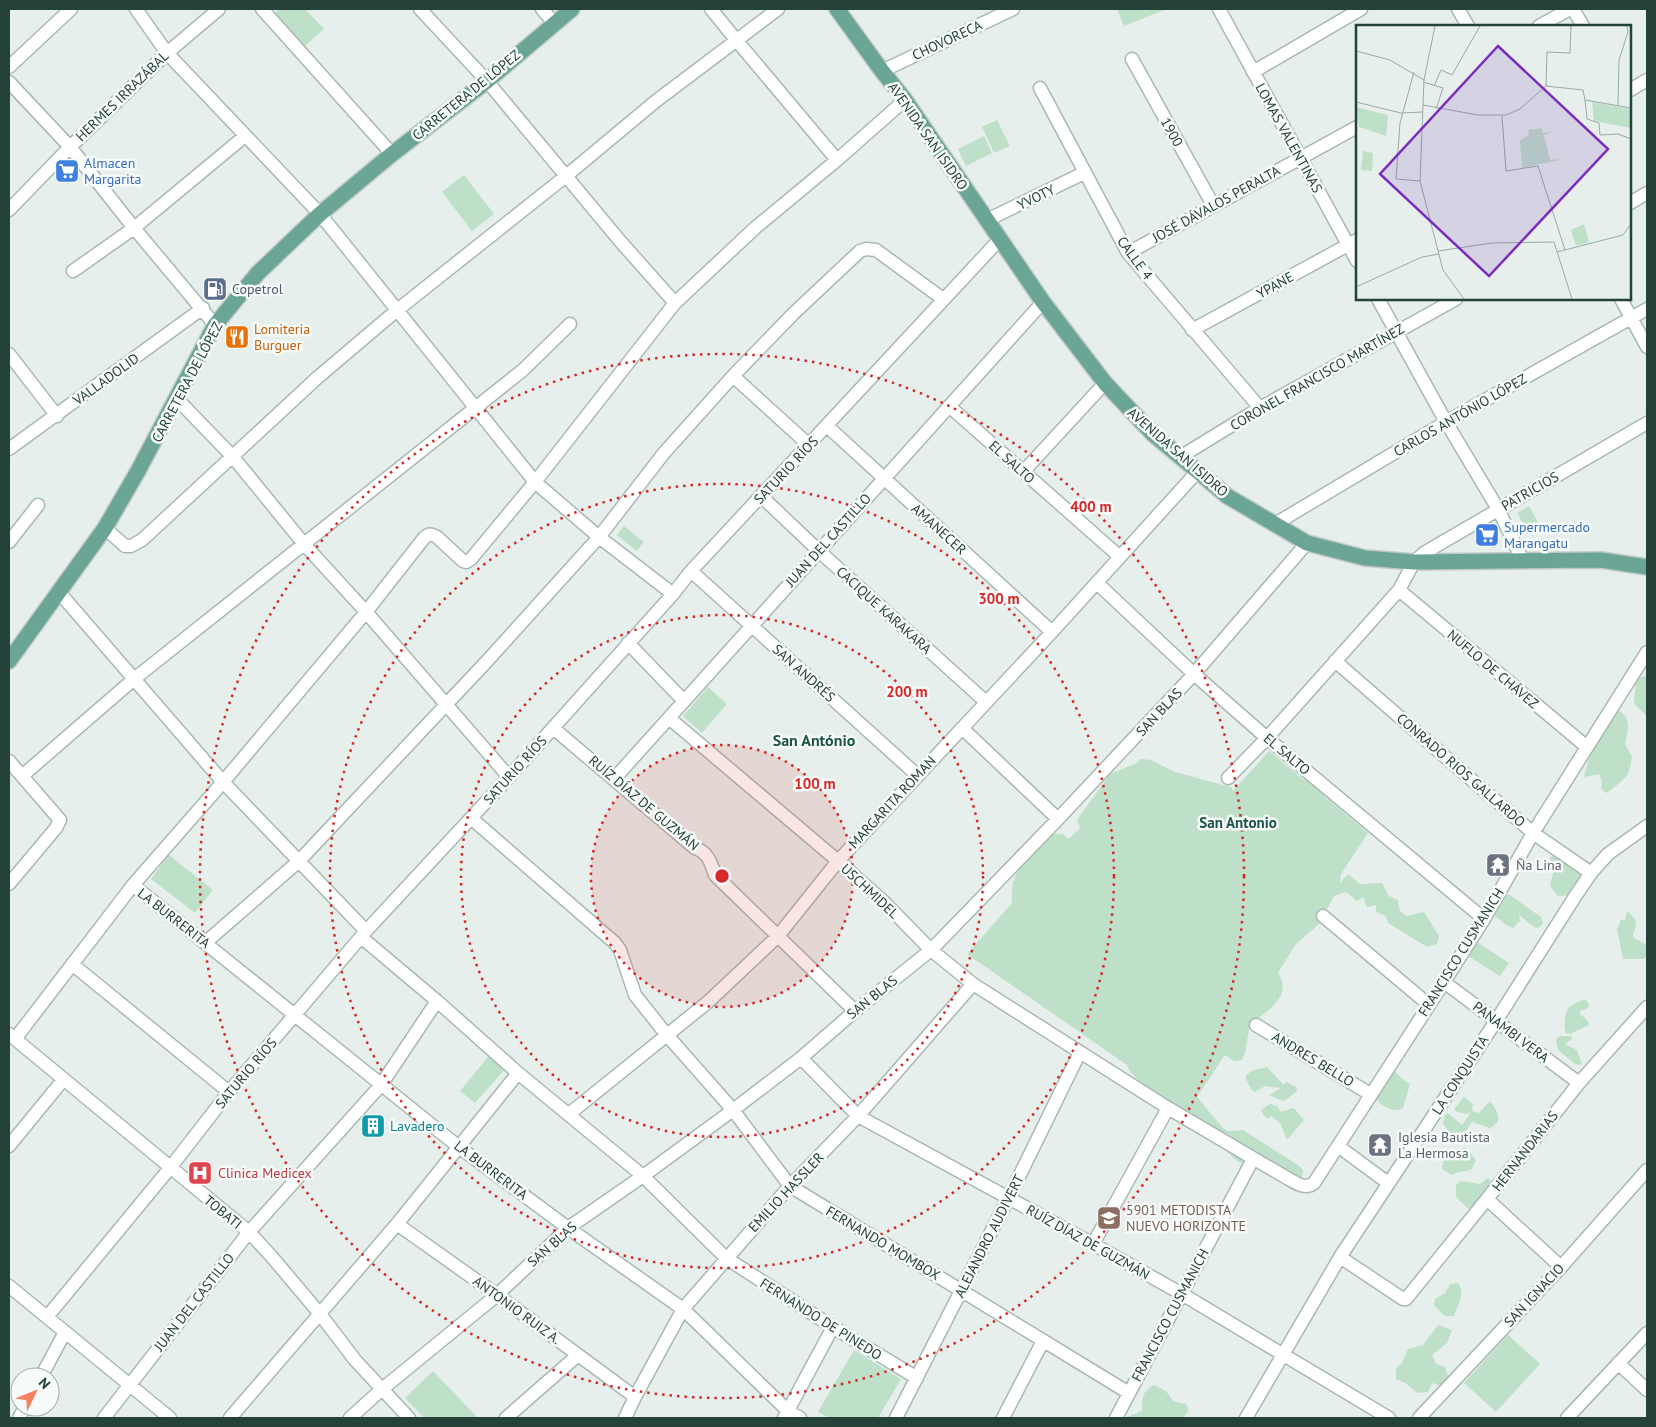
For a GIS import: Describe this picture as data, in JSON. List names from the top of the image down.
{
  "streets": {
    "main road": ["CARRETERA DE LÓPEZ", "AVENIDA SAN ISIDRO"],
    "street": [
      "CHOVORECA",
      "HERMES IRRAZÁBAL",
      "1900",
      "LOMAS VALENTINAS",
      "YVOTY",
      "JOSÉ DÁVALOS PERALTA",
      "CALLE 4",
      "YPANE",
      "CORONEL FRANCISCO MARTÍNEZ",
      "VALLADOLID",
      "CARLOS ANTÓNIO LÓPEZ",
      "EL SALTO",
      "SATURIO RÍOS",
      "PATRICIOS",
      "AMANECER",
      "JUAN DEL CASTILLO",
      "CACIQUE KARAKARA",
      "NUFLO DE CHÁVEZ",
      "SAN ANDRÉS",
      "SAN BLAS",
      "CONRADO RIOS GALLARDO",
      "MARGARITA ROMAN",
      "RUÍZ DÍAZ DE GUZMÁN",
      "USCHMIDEL",
      "LA BURRERITA",
      "FRANCISCO CUSMANICH",
      "PANAMBI VERA",
      "ANDRES BELLO",
      "LA CONQUISTA",
      "HERNANDARIAS",
      "EMILIO HASSLER",
      "TOBATI",
      "ALEJANDRO AUDIVERT",
      "FERNANDO MOMBOX",
      "SAN IGNACIO",
      "ANTONIO RUIZ A.",
      "FERNANDO DE PINEDO"
    ]
  },
  "crossings": [
    ["CHOVORECA", "AVENIDA SAN ISIDRO"],
    ["CARRETERA DE LÓPEZ", "FERNANDO DE PINEDO"],
    ["1900", "JOSÉ DÁVALOS PERALTA"],
    ["AVENIDA SAN ISIDRO", "YVOTY"],
    ["AVENIDA SAN ISIDRO", "CORONEL FRANCISCO MARTÍNEZ"],
    ["AVENIDA SAN ISIDRO", "CARLOS ANTÓNIO LÓPEZ"],
    ["AVENIDA SAN ISIDRO", "SATURIO RÍOS"],
    ["AVENIDA SAN ISIDRO", "PATRICIOS"],
    ["AVENIDA SAN ISIDRO", "JUAN DEL CASTILLO"],
    ["AVENIDA SAN ISIDRO", "SAN BLAS"],
    ["AVENIDA SAN ISIDRO", "MARGARITA ROMAN"],
    ["LOMAS VALENTINAS", "JOSÉ DÁVALOS PERALTA"],
    ["LOMAS VALENTINAS", "YPANE"],
    ["YVOTY", "CALLE 4"],
    ["JOSÉ DÁVALOS PERALTA", "CALLE 4"],
    ["CALLE 4", "YPANE"],
    ["CALLE 4", "CORONEL FRANCISCO MARTÍNEZ"],
    ["EL SALTO", "JUAN DEL CASTILLO"],
    ["EL SALTO", "SAN BLAS"],
    ["EL SALTO", "MARGARITA ROMAN"],
    ["EL SALTO", "FRANCISCO CUSMANICH"],
    ["SATURIO RÍOS", "AMANECER"],
    ["SATURIO RÍOS", "CACIQUE KARAKARA"],
    ["SATURIO RÍOS", "SAN ANDRÉS"],
    ["SATURIO RÍOS", "RUÍZ DÍAZ DE GUZMÁN"],
    ["SATURIO RÍOS", "LA BURRERITA"],
    ["SATURIO RÍOS", "TOBATI"],
    ["SATURIO RÍOS", "FERNANDO DE PINEDO"],
    ["AMANECER", "JUAN DEL CASTILLO"],
    ["AMANECER", "MARGARITA ROMAN"],
    ["JUAN DEL CASTILLO", "CACIQUE KARAKARA"],
    ["JUAN DEL CASTILLO", "SAN ANDRÉS"],
    ["JUAN DEL CASTILLO", "RUÍZ DÍAZ DE GUZMÁN"],
    ["JUAN DEL CASTILLO", "USCHMIDEL"],
    ["JUAN DEL CASTILLO", "LA BURRERITA"],
    ["JUAN DEL CASTILLO", "TOBATI"],
    ["JUAN DEL CASTILLO", "FERNANDO DE PINEDO"],
    ["CACIQUE KARAKARA", "MARGARITA ROMAN"],
    ["NUFLO DE CHÁVEZ", "FRANCISCO CUSMANICH"],
    ["SAN ANDRÉS", "MARGARITA ROMAN"],
    ["SAN BLAS", "RUÍZ DÍAZ DE GUZMÁN"],
    ["SAN BLAS", "USCHMIDEL"],
    ["SAN BLAS", "LA BURRERITA"],
    ["SAN BLAS", "TOBATI"],
    ["SAN BLAS", "ANTONIO RUIZ A."],
    ["SAN BLAS", "FERNANDO DE PINEDO"],
    ["CONRADO RIOS GALLARDO", "FRANCISCO CUSMANICH"],
    ["CONRADO RIOS GALLARDO", "LA CONQUISTA"],
    ["MARGARITA ROMAN", "RUÍZ DÍAZ DE GUZMÁN"],
    ["MARGARITA ROMAN", "USCHMIDEL"],
    ["MARGARITA ROMAN", "FERNANDO DE PINEDO"],
    ["RUÍZ DÍAZ DE GUZMÁN", "FRANCISCO CUSMANICH"],
    ["RUÍZ DÍAZ DE GUZMÁN", "LA CONQUISTA"],
    ["RUÍZ DÍAZ DE GUZMÁN", "EMILIO HASSLER"],
    ["RUÍZ DÍAZ DE GUZMÁN", "ALEJANDRO AUDIVERT"],
    ["USCHMIDEL", "FRANCISCO CUSMANICH"],
    ["USCHMIDEL", "EMILIO HASSLER"],
    ["USCHMIDEL", "ALEJANDRO AUDIVERT"],
    ["LA BURRERITA", "EMILIO HASSLER"],
    ["FRANCISCO CUSMANICH", "PANAMBI VERA"],
    ["FRANCISCO CUSMANICH", "ANDRES BELLO"],
    ["FRANCISCO CUSMANICH", "FERNANDO MOMBOX"],
    ["PANAMBI VERA", "LA CONQUISTA"],
    ["PANAMBI VERA", "HERNANDARIAS"],
    ["LA CONQUISTA", "HERNANDARIAS"],
    ["EMILIO HASSLER", "FERNANDO MOMBOX"],
    ["EMILIO HASSLER", "ANTONIO RUIZ A."],
    ["EMILIO HASSLER", "FERNANDO DE PINEDO"],
    ["ALEJANDRO AUDIVERT", "FERNANDO MOMBOX"],
    ["ALEJANDRO AUDIVERT", "FERNANDO DE PINEDO"]
  ],
  "districts": ["San António", "San Antonio"],
  "places": {
    "supermarket": ["Almacen Margarita", "Supermercado Marangatu"],
    "fuel station": ["Copetrol"],
    "restaurant": ["Lomiteria Burguer"],
    "temple": ["Ña Lina", "Iglesia Bautista La Hermosa"],
    "building": ["Lavadero"],
    "hospital": ["Clinica Medicex"],
    "school or university": ["5901 METODISTA NUEVO HORIZONTE"]
  },
  "north": "top right",
  "rings": [
    "400 m",
    "300 m",
    "200 m",
    "100 m"
  ]
}
